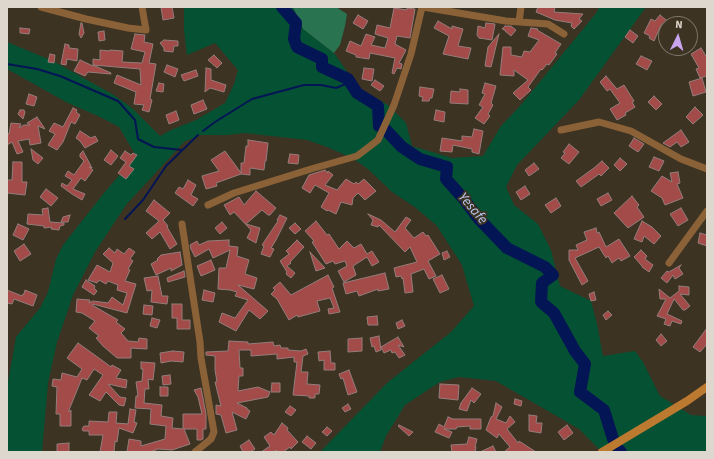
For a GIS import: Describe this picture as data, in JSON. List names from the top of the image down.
{
  "water": ["Yesafe"],
  "north": "top"
}
